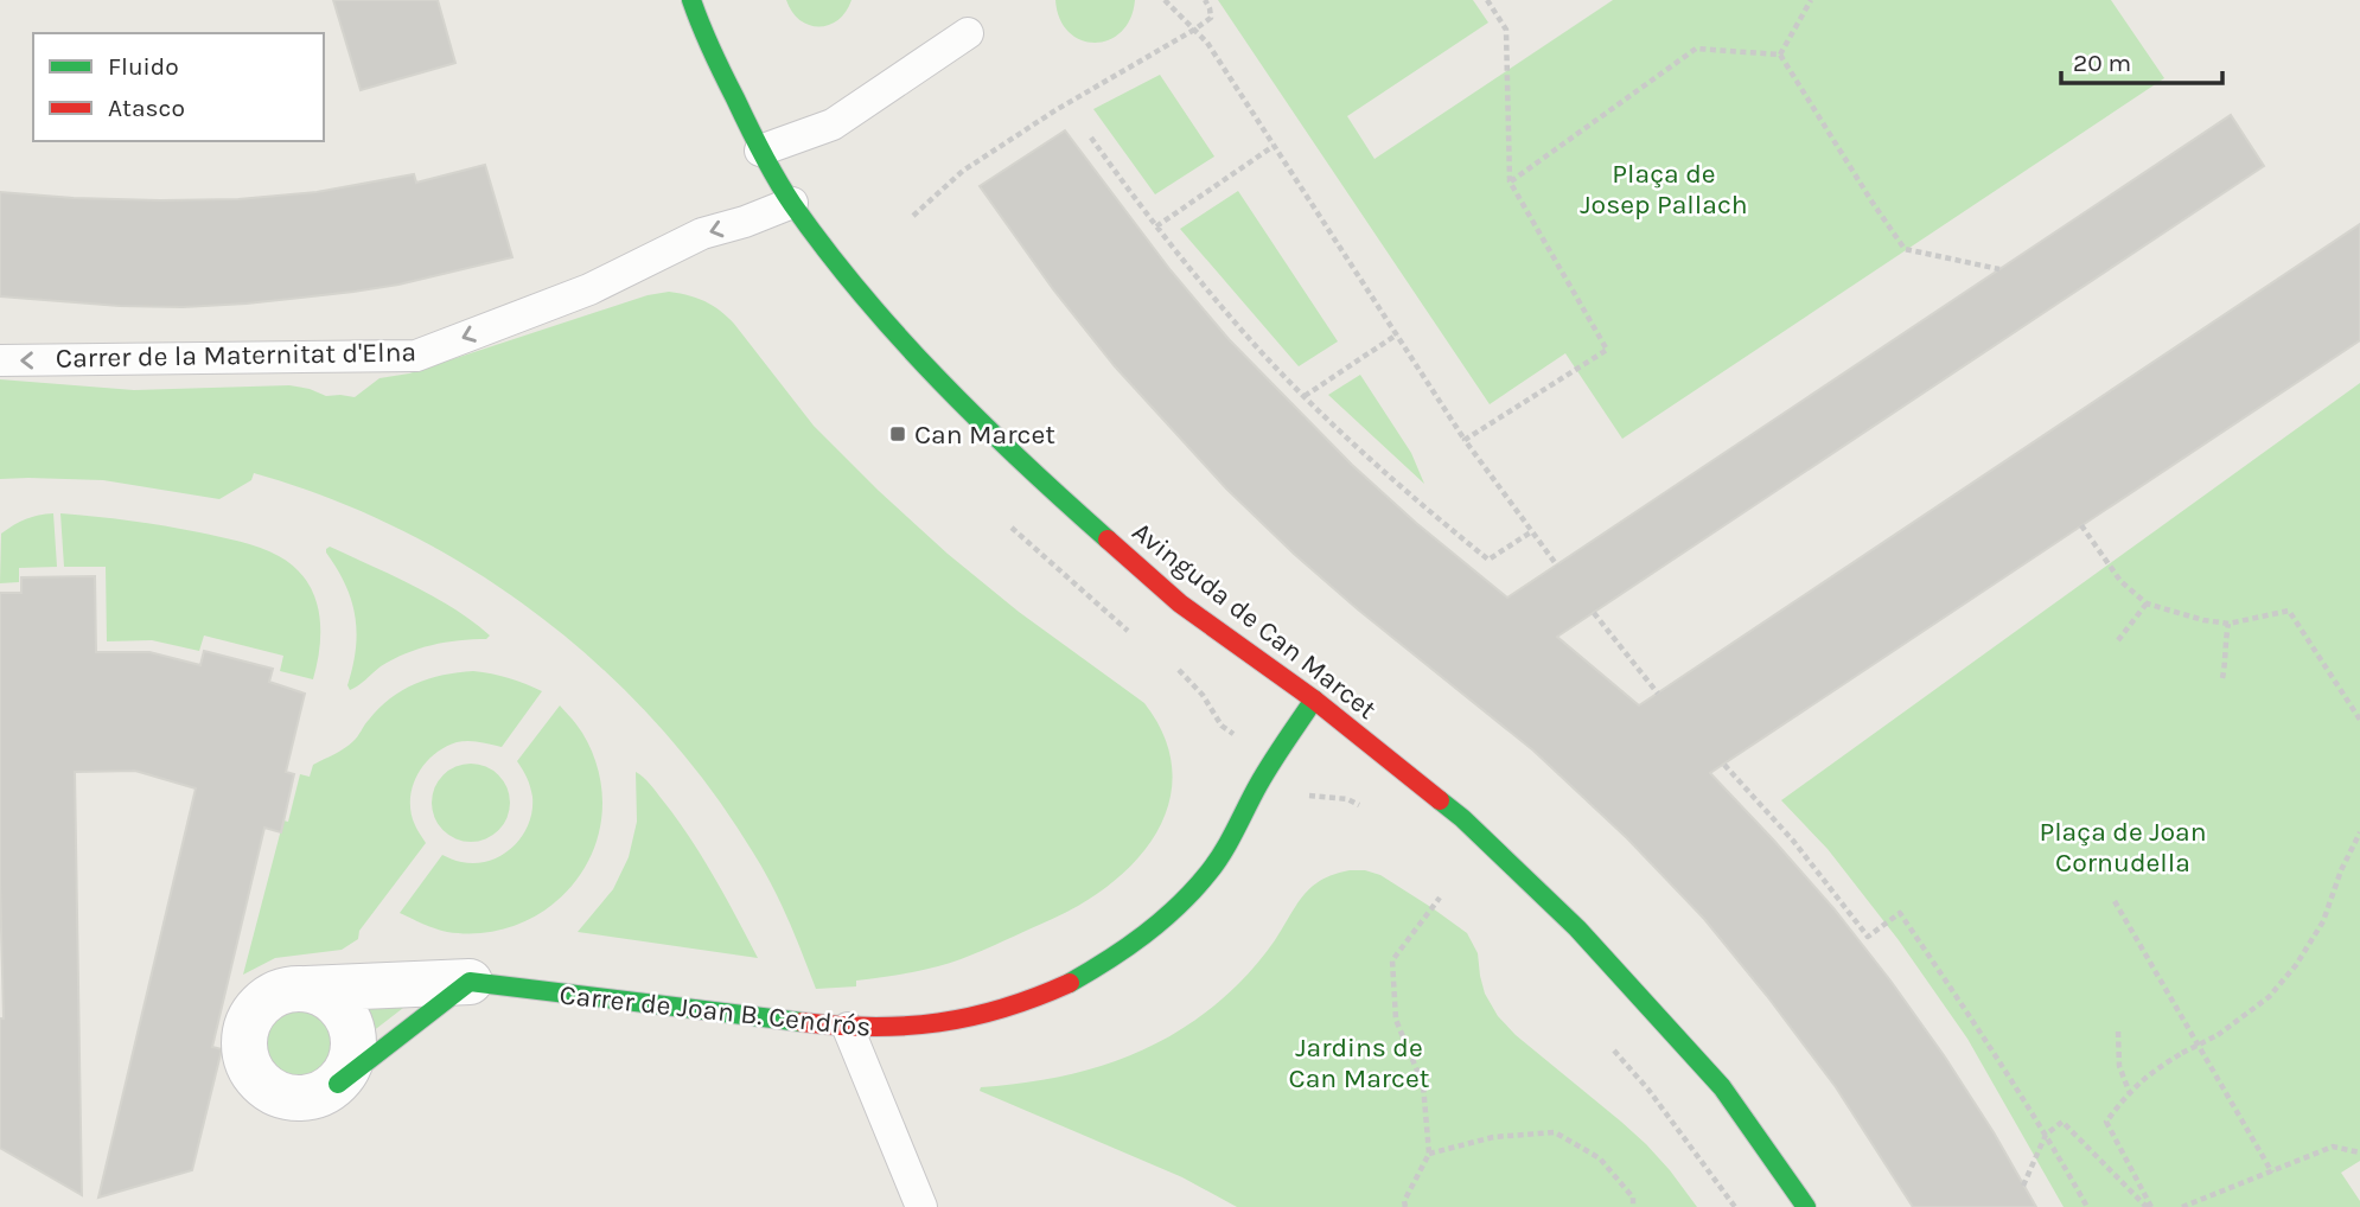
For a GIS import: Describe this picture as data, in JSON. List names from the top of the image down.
{
  "streets": {
    "street": ["Avinguda de Can Marcet", "Carrer de Joan B. Cendrós"],
    "lane": ["Carrer de la Maternitat d'Elna"]
  },
  "crossings": [
    ["Carrer de la Maternitat d'Elna", "Avinguda de Can Marcet"],
    ["Avinguda de Can Marcet", "Carrer de Joan B. Cendrós"]
  ],
  "one_way": ["Carrer de la Maternitat d'Elna"],
  "parks": ["Plaça de Josep Pallach", "Plaça de Joan Cornudella", "Jardins de Can Marcet"],
  "places": {
    "transit": ["Can Marcet"]
  },
  "legend": ["Fluido", "Atasco"],
  "scale_bar": "20 m"
}
